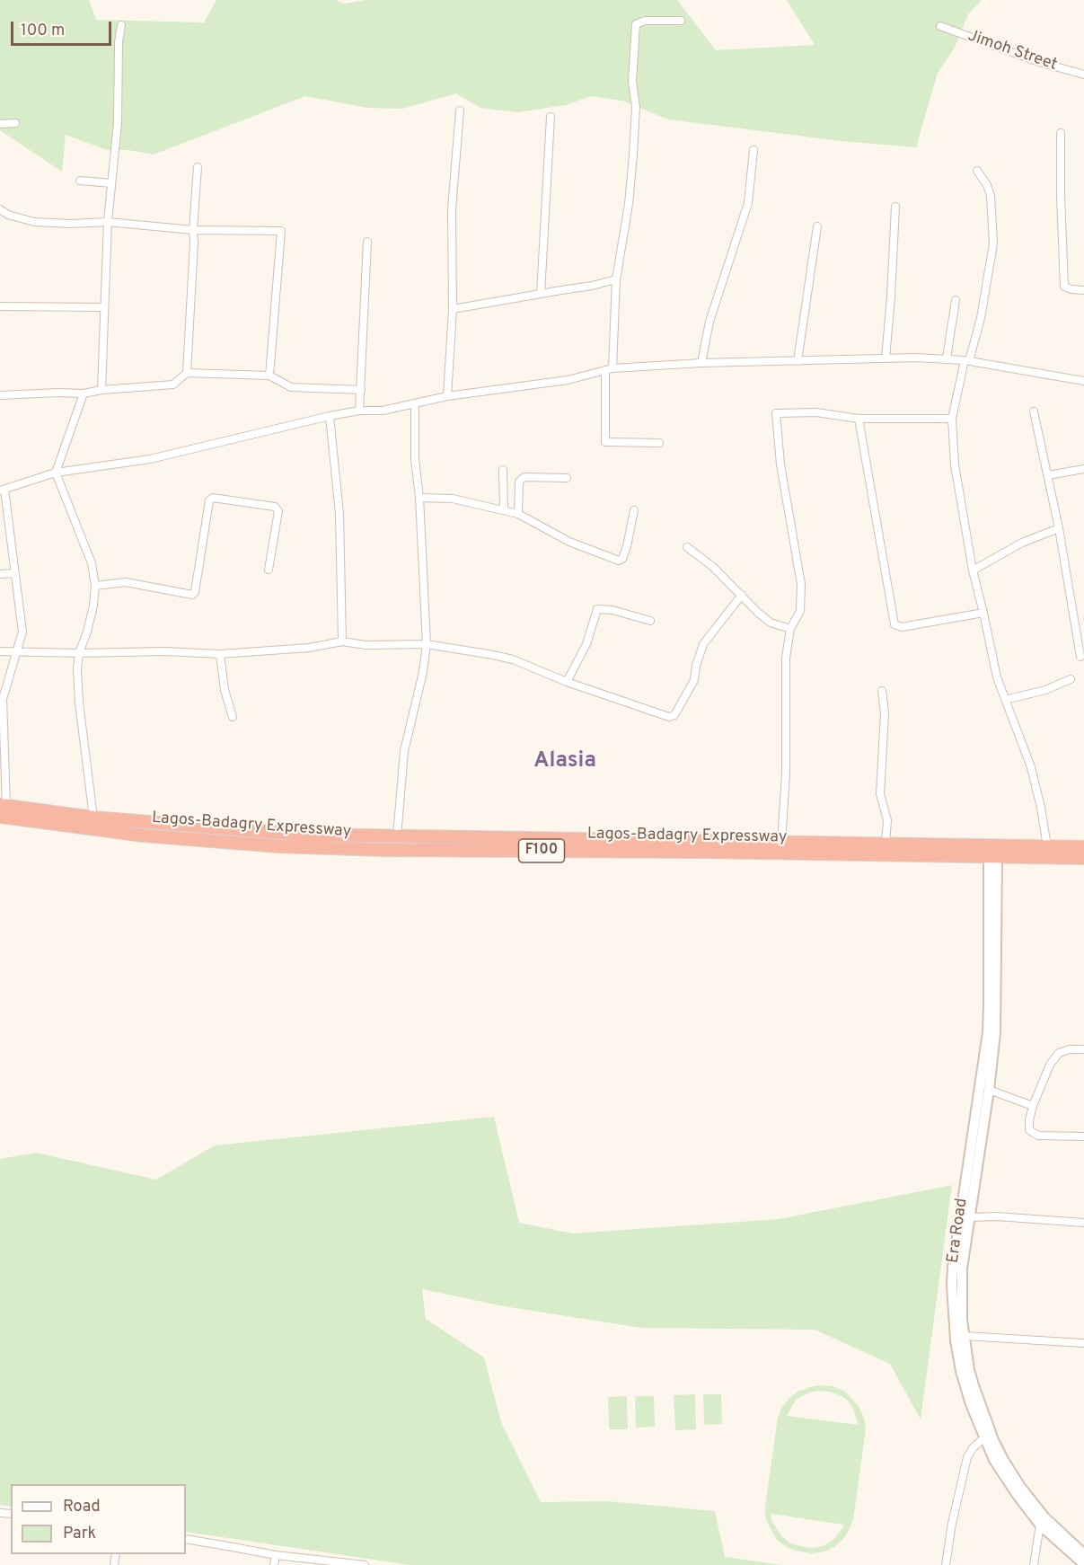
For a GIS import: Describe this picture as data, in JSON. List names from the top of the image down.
{
  "streets": {
    "highway": ["Lagos-Badagry Expressway", "F100"],
    "main road": ["Era Road"],
    "street": ["Jimoh Street"]
  },
  "crossings": [
    ["Lagos-Badagry Expressway", "Era Road"]
  ],
  "districts": ["Alasia"],
  "legend": ["Road", "Park"],
  "scale_bar": "100 m"
}
